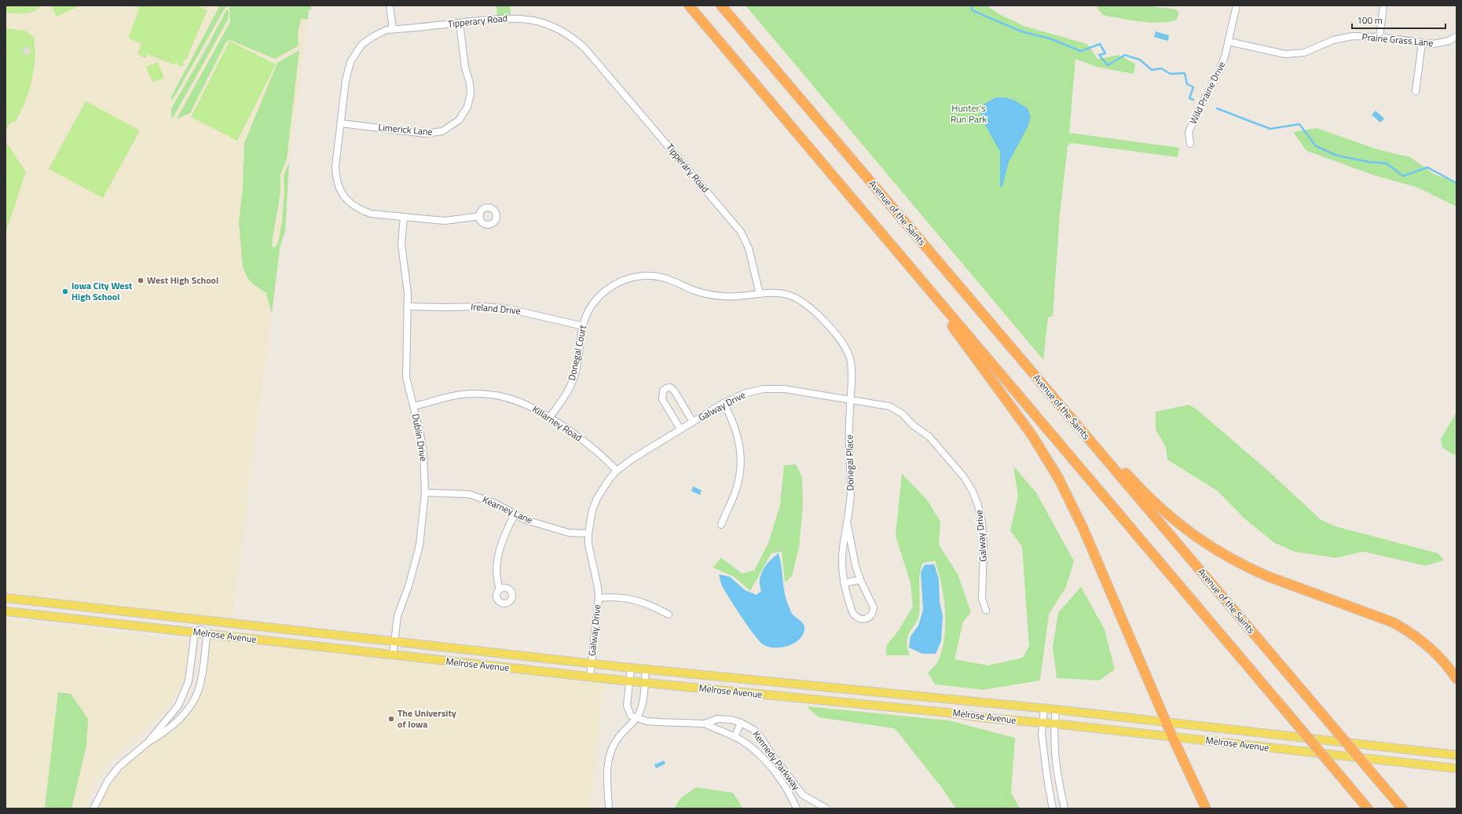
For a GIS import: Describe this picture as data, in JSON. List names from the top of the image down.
{
  "streets": {
    "highway": ["Avenue of the Saints"],
    "main road": ["Melrose Avenue"],
    "street": [
      "Tipperary Road",
      "Prairie Grass Lane",
      "Wild Prairie Drive",
      "Limerick Lane",
      "Ireland Drive",
      "Donegal Court",
      "Galway Drive",
      "Killarney Road",
      "Dublin Drive",
      "Donegal Place",
      "Kearney Lane",
      "Kennedy Parkway"
    ]
  },
  "crossings": [
    ["Tipperary Road", "Limerick Lane"],
    ["Tipperary Road", "Donegal Court"],
    ["Tipperary Road", "Dublin Drive"],
    ["Prairie Grass Lane", "Wild Prairie Drive"],
    ["Ireland Drive", "Donegal Court"],
    ["Ireland Drive", "Dublin Drive"],
    ["Donegal Court", "Galway Drive"],
    ["Donegal Court", "Killarney Road"],
    ["Donegal Court", "Donegal Place"],
    ["Galway Drive", "Killarney Road"],
    ["Galway Drive", "Donegal Place"],
    ["Galway Drive", "Kearney Lane"],
    ["Galway Drive", "Melrose Avenue"],
    ["Killarney Road", "Dublin Drive"],
    ["Dublin Drive", "Kearney Lane"],
    ["Dublin Drive", "Melrose Avenue"]
  ],
  "parks": ["Hunter's Run Park"],
  "places": ["West High School", "Iowa City West High School", "The University of Iowa"],
  "scale_bar": "100 m"
}
